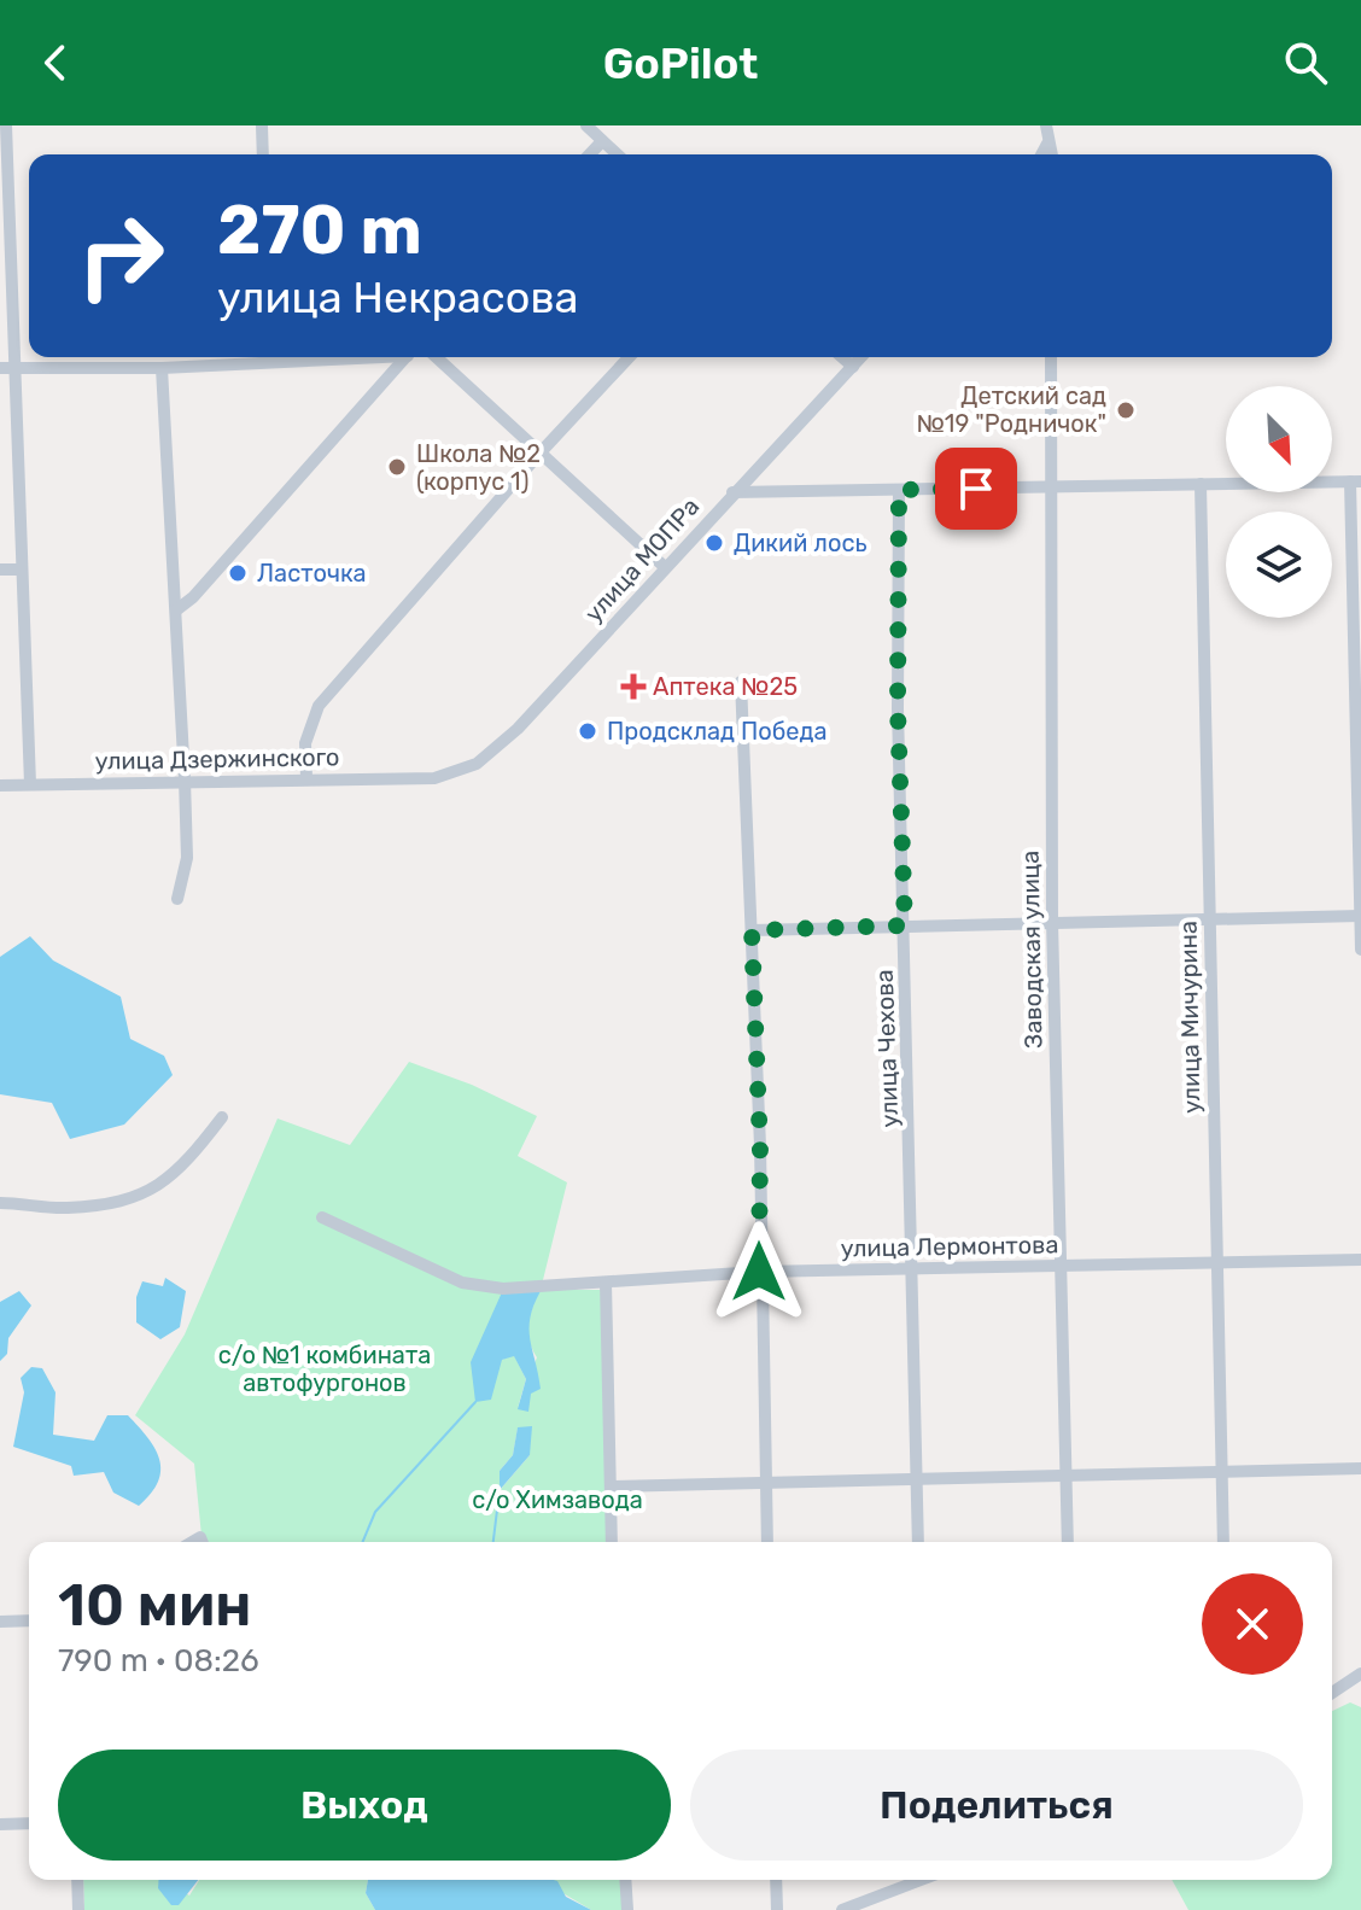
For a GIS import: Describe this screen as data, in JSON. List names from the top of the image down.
{
  "streets": {
    "street": [
      "улица МОПРа",
      "улица Дзержинского",
      "Заводская улица",
      "улица Мичурина",
      "улица Чехова",
      "улица Лермонтова"
    ]
  },
  "crossings": [
    ["улица МОПРа", "улица Дзержинского"],
    ["Заводская улица", "улица Лермонтова"],
    ["улица Мичурина", "улица Лермонтова"],
    ["улица Чехова", "улица Лермонтова"]
  ],
  "parks": ["с/о №1 комбината автофургонов", "с/о Химзавода"],
  "places": {
    "other": [
      "Детский сад №19 \"Родничок\"",
      "Школа №2 (корпус 1)",
      "Дикий лось",
      "Ласточка",
      "Продсклад Победа"
    ],
    "health": ["Аптека №25"]
  },
  "north": "bottom right",
  "page": {
    "header": "GoPilot",
    "turn": ["270 m", "улица Некрасова"],
    "heading": ["10 мин", "790 m · 08:26"],
    "buttons": ["Выход", "Поделиться"]
  }
}
